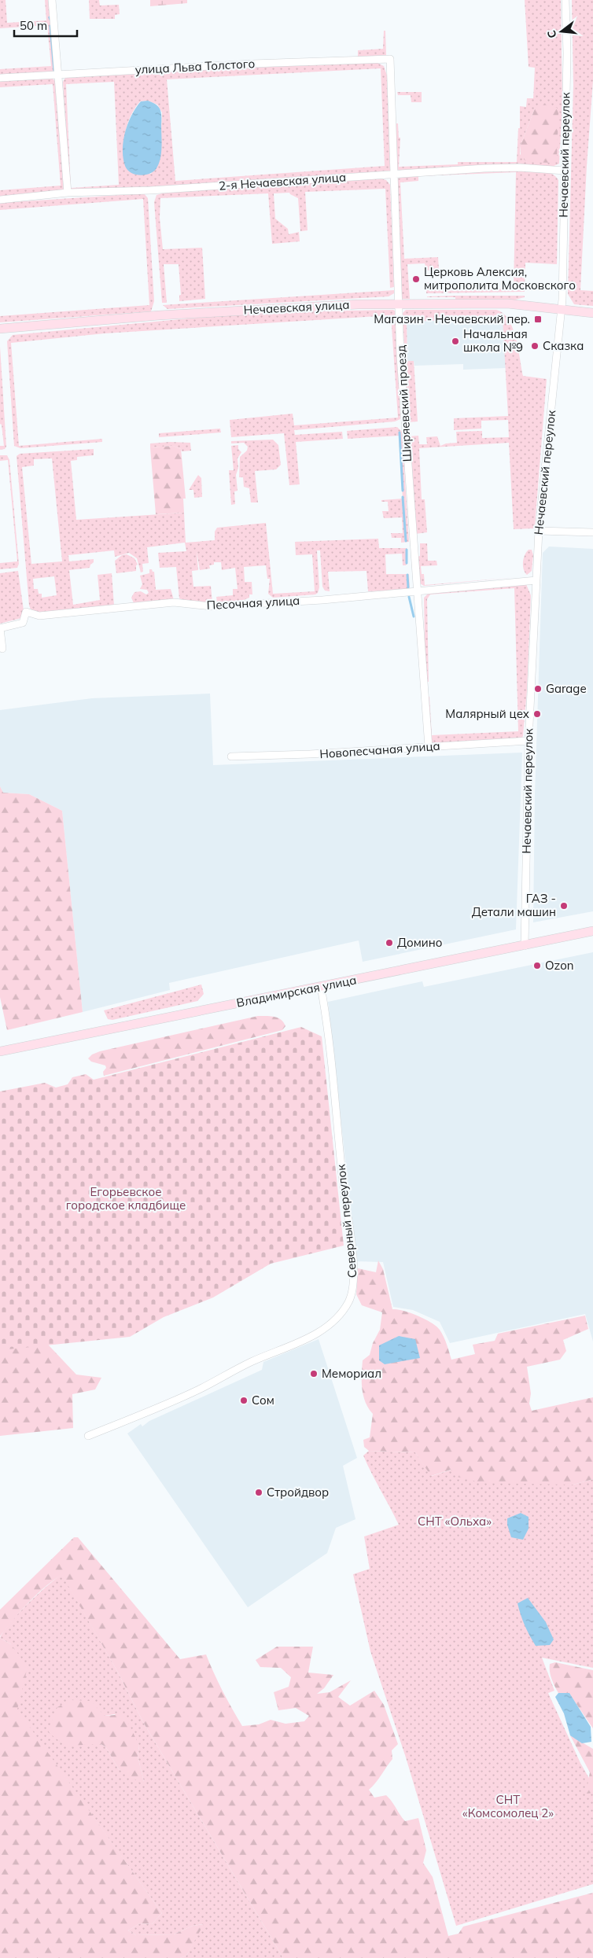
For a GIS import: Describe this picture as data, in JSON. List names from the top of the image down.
{
  "streets": {
    "street": [
      "улица Льва Толстого",
      "Нечаевский переулок",
      "2-я Нечаевская улица",
      "Нечаевская улица",
      "Ширяевский проезд",
      "Песочная улица",
      "Новопесчаная улица",
      "Владимирская улица",
      "Северный переулок"
    ]
  },
  "crossings": [
    ["улица Льва Толстого", "Ширяевский проезд"],
    ["Нечаевский переулок", "2-я Нечаевская улица"],
    ["Нечаевский переулок", "Нечаевская улица"],
    ["Нечаевский переулок", "Песочная улица"],
    ["Нечаевский переулок", "Новопесчаная улица"],
    ["Нечаевский переулок", "Владимирская улица"],
    ["2-я Нечаевская улица", "Ширяевский проезд"],
    ["Нечаевская улица", "Ширяевский проезд"],
    ["Ширяевский проезд", "Песочная улица"],
    ["Ширяевский проезд", "Новопесчаная улица"],
    ["Владимирская улица", "Северный переулок"]
  ],
  "parks": ["Егорьевское городское кладбище", "СНТ «Ольха»", "СНТ «Комсомолец 2»"],
  "places": {
    "other": [
      "Церковь Алексия, митрополита Московского",
      "Начальная школа №9",
      "Сказка",
      "Garage",
      "Малярный цех",
      "ГАЗ - Детали машин",
      "Домино",
      "Ozon",
      "Мемориал",
      "Сом",
      "Стройдвор"
    ],
    "transit": ["Магазин - Нечаевский пер."]
  },
  "scale_bar": "50 m",
  "north": "left"
}
